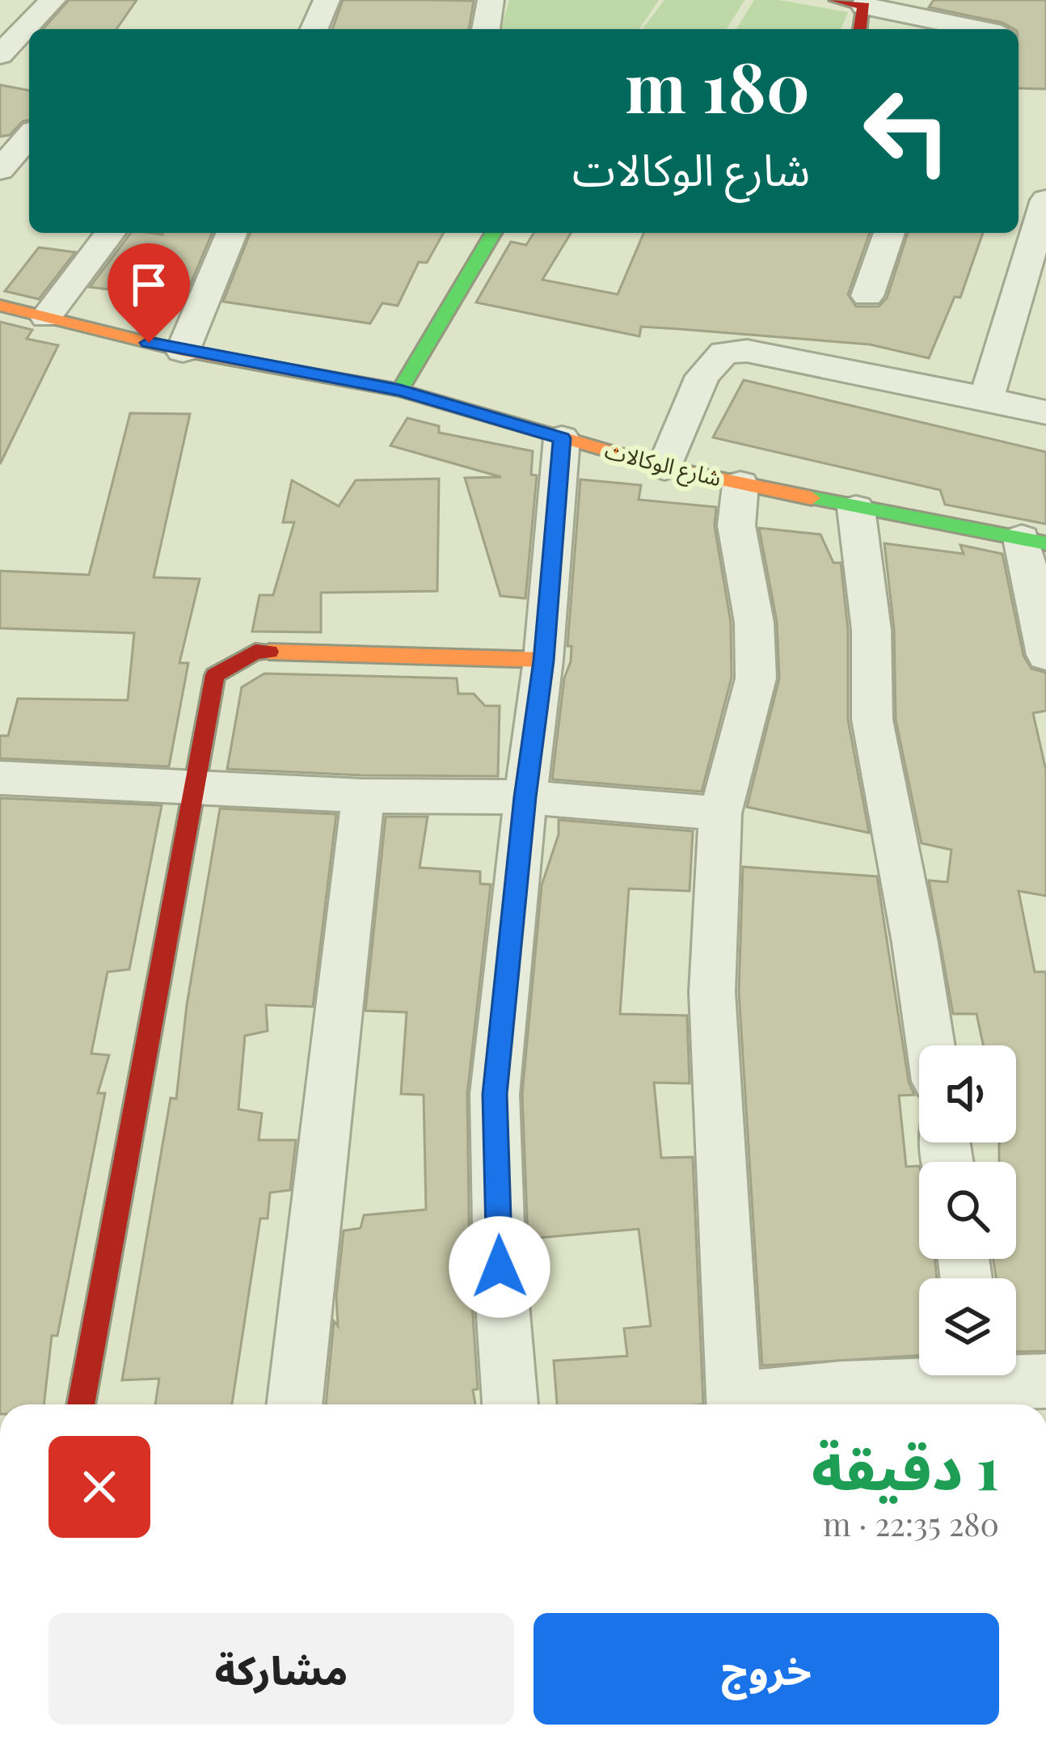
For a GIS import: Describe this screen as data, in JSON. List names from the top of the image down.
{
  "streets": {
    "street": ["شارع الوكالات"]
  },
  "page": {
    "turn": ["180 m", "شارع الوكالات"],
    "heading": ["1 دقيقة", "280 m · 22:35"],
    "buttons": ["خروج", "مشاركة"]
  }
}
